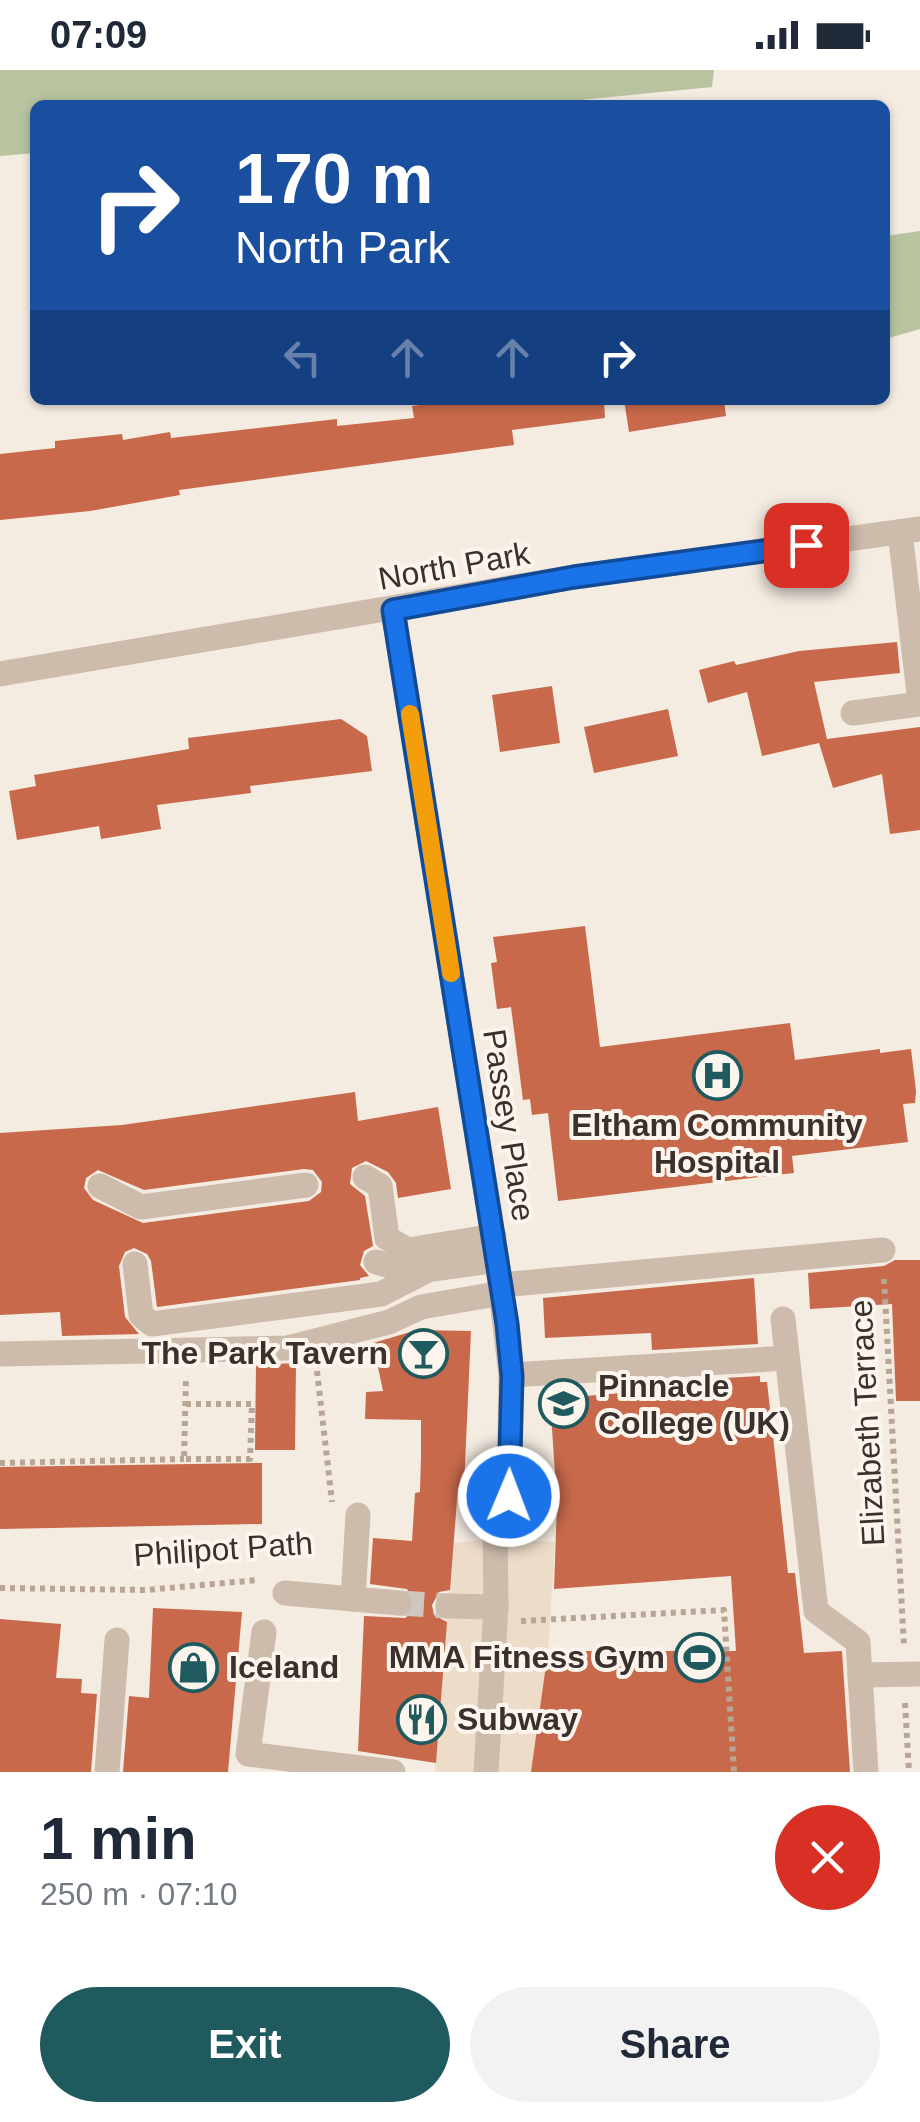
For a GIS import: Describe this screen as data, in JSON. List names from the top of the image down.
{
  "streets": {
    "street": ["North Park", "Passey Place"],
    "path": ["Elizabeth Terrace", "Philipot Path"]
  },
  "crossings": [
    ["North Park", "Passey Place"]
  ],
  "places": {
    "hospital": ["Eltham Community Hospital"],
    "bar": ["The Park Tavern"],
    "school or university": ["Pinnacle College (UK)"],
    "sports": ["MMA Fitness Gym"],
    "shop": ["Iceland"],
    "restaurant": ["Subway"]
  },
  "page": {
    "status": "07:09",
    "turn": ["170 m", "North Park"],
    "heading": ["1 min", "250 m · 07:10"],
    "buttons": ["Exit", "Share"]
  }
}
